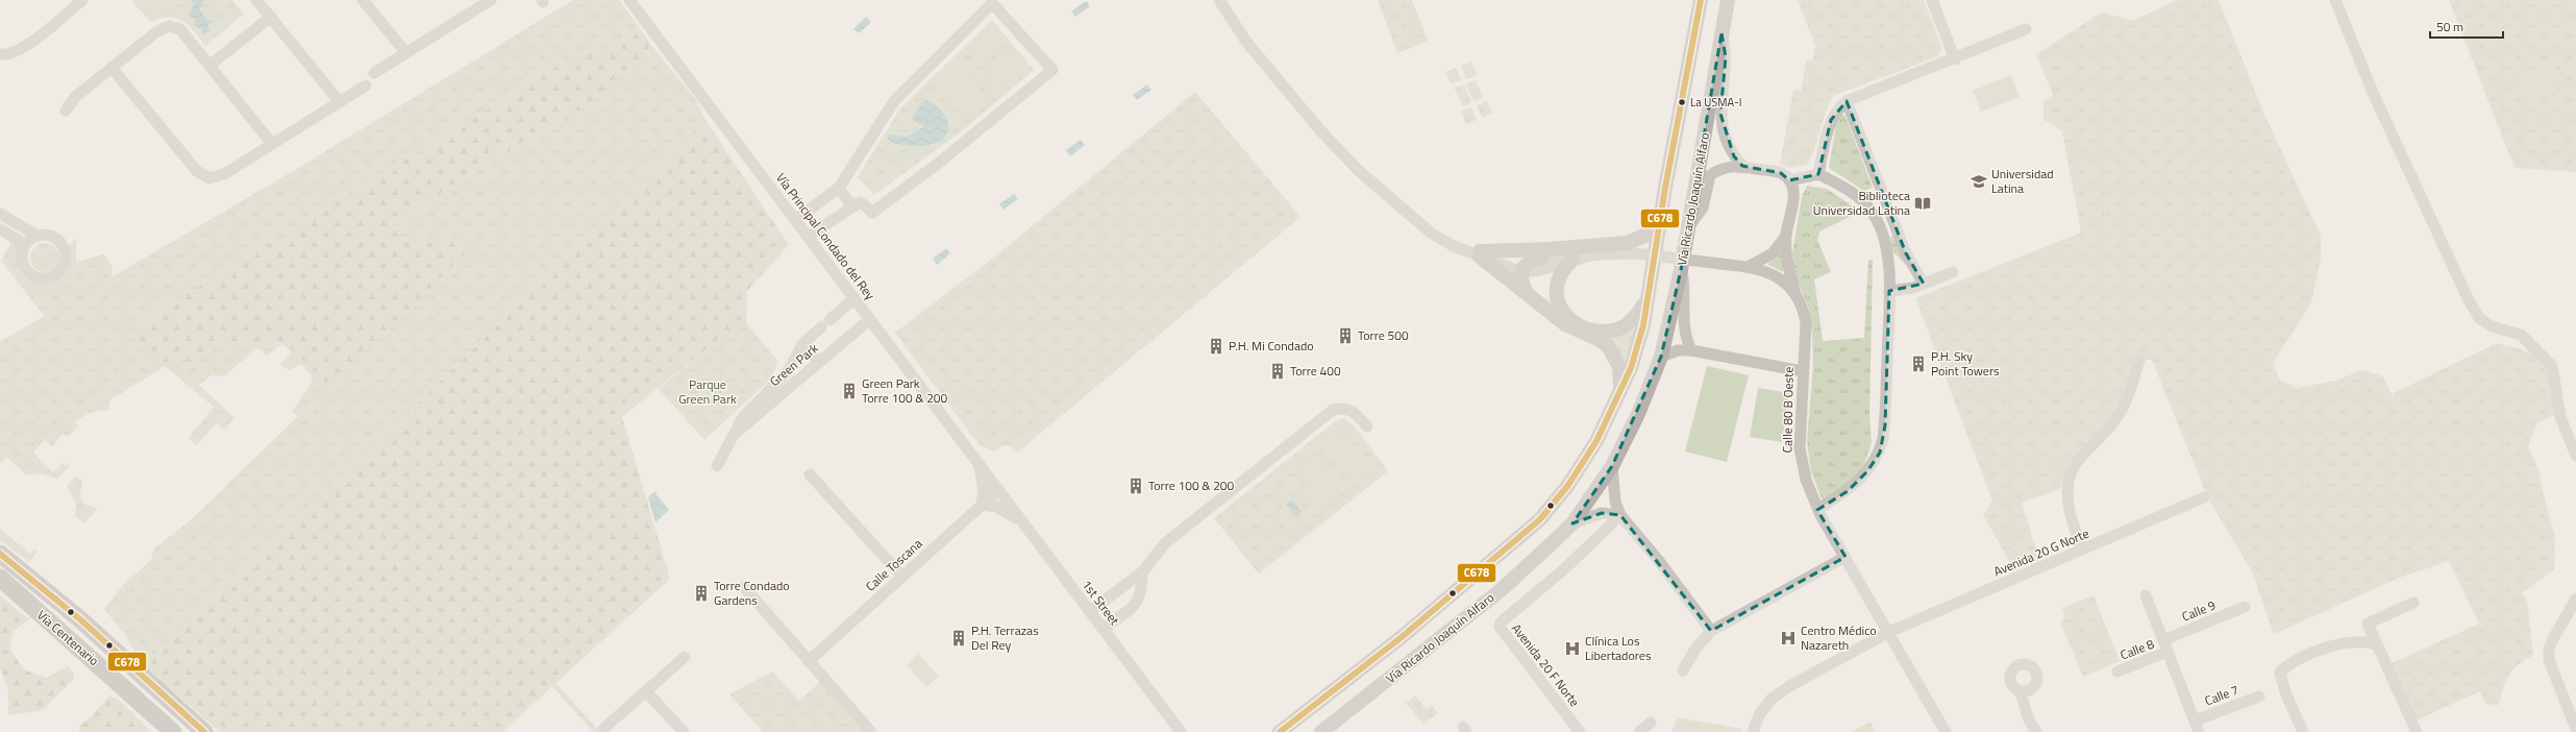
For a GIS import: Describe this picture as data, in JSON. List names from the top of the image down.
{
  "streets": {
    "highway": ["Vía Centenario"],
    "main road": ["Vía Ricardo Joaquín Alfaro"],
    "street": [
      "Vía Principal Condado del Rey",
      "Green Park",
      "Calle 80 B Oeste",
      "Avenida 20 G Norte",
      "Calle Toscana",
      "1st Street",
      "Calle 9",
      "Calle 8",
      "Avenida 20 F Norte",
      "Calle 7"
    ]
  },
  "crossings": [
    ["Vía Principal Condado del Rey", "Green Park"],
    ["Vía Principal Condado del Rey", "Calle Toscana"],
    ["Vía Principal Condado del Rey", "1st Street"],
    ["Calle 80 B Oeste", "Avenida 20 G Norte"],
    ["Calle Toscana", "1st Street"]
  ],
  "parks": ["Parque Green Park"],
  "places": {
    "other": ["La USMA-I"],
    "school or university": ["Universidad Latina"],
    "library": ["Biblioteca Universidad Latina"],
    "building": [
      "Torre 500",
      "P.H. Mi Condado",
      "P.H. Sky Point Towers",
      "Torre 400",
      "Green Park Torre 100 & 200",
      "Torre 100 & 200",
      "Torre Condado Gardens",
      "P.H. Terrazas Del Rey"
    ],
    "hospital": ["Centro Médico Nazareth", "Clínica Los Libertadores"]
  },
  "lines": ["transit line C678"],
  "scale_bar": "50 m"
}
